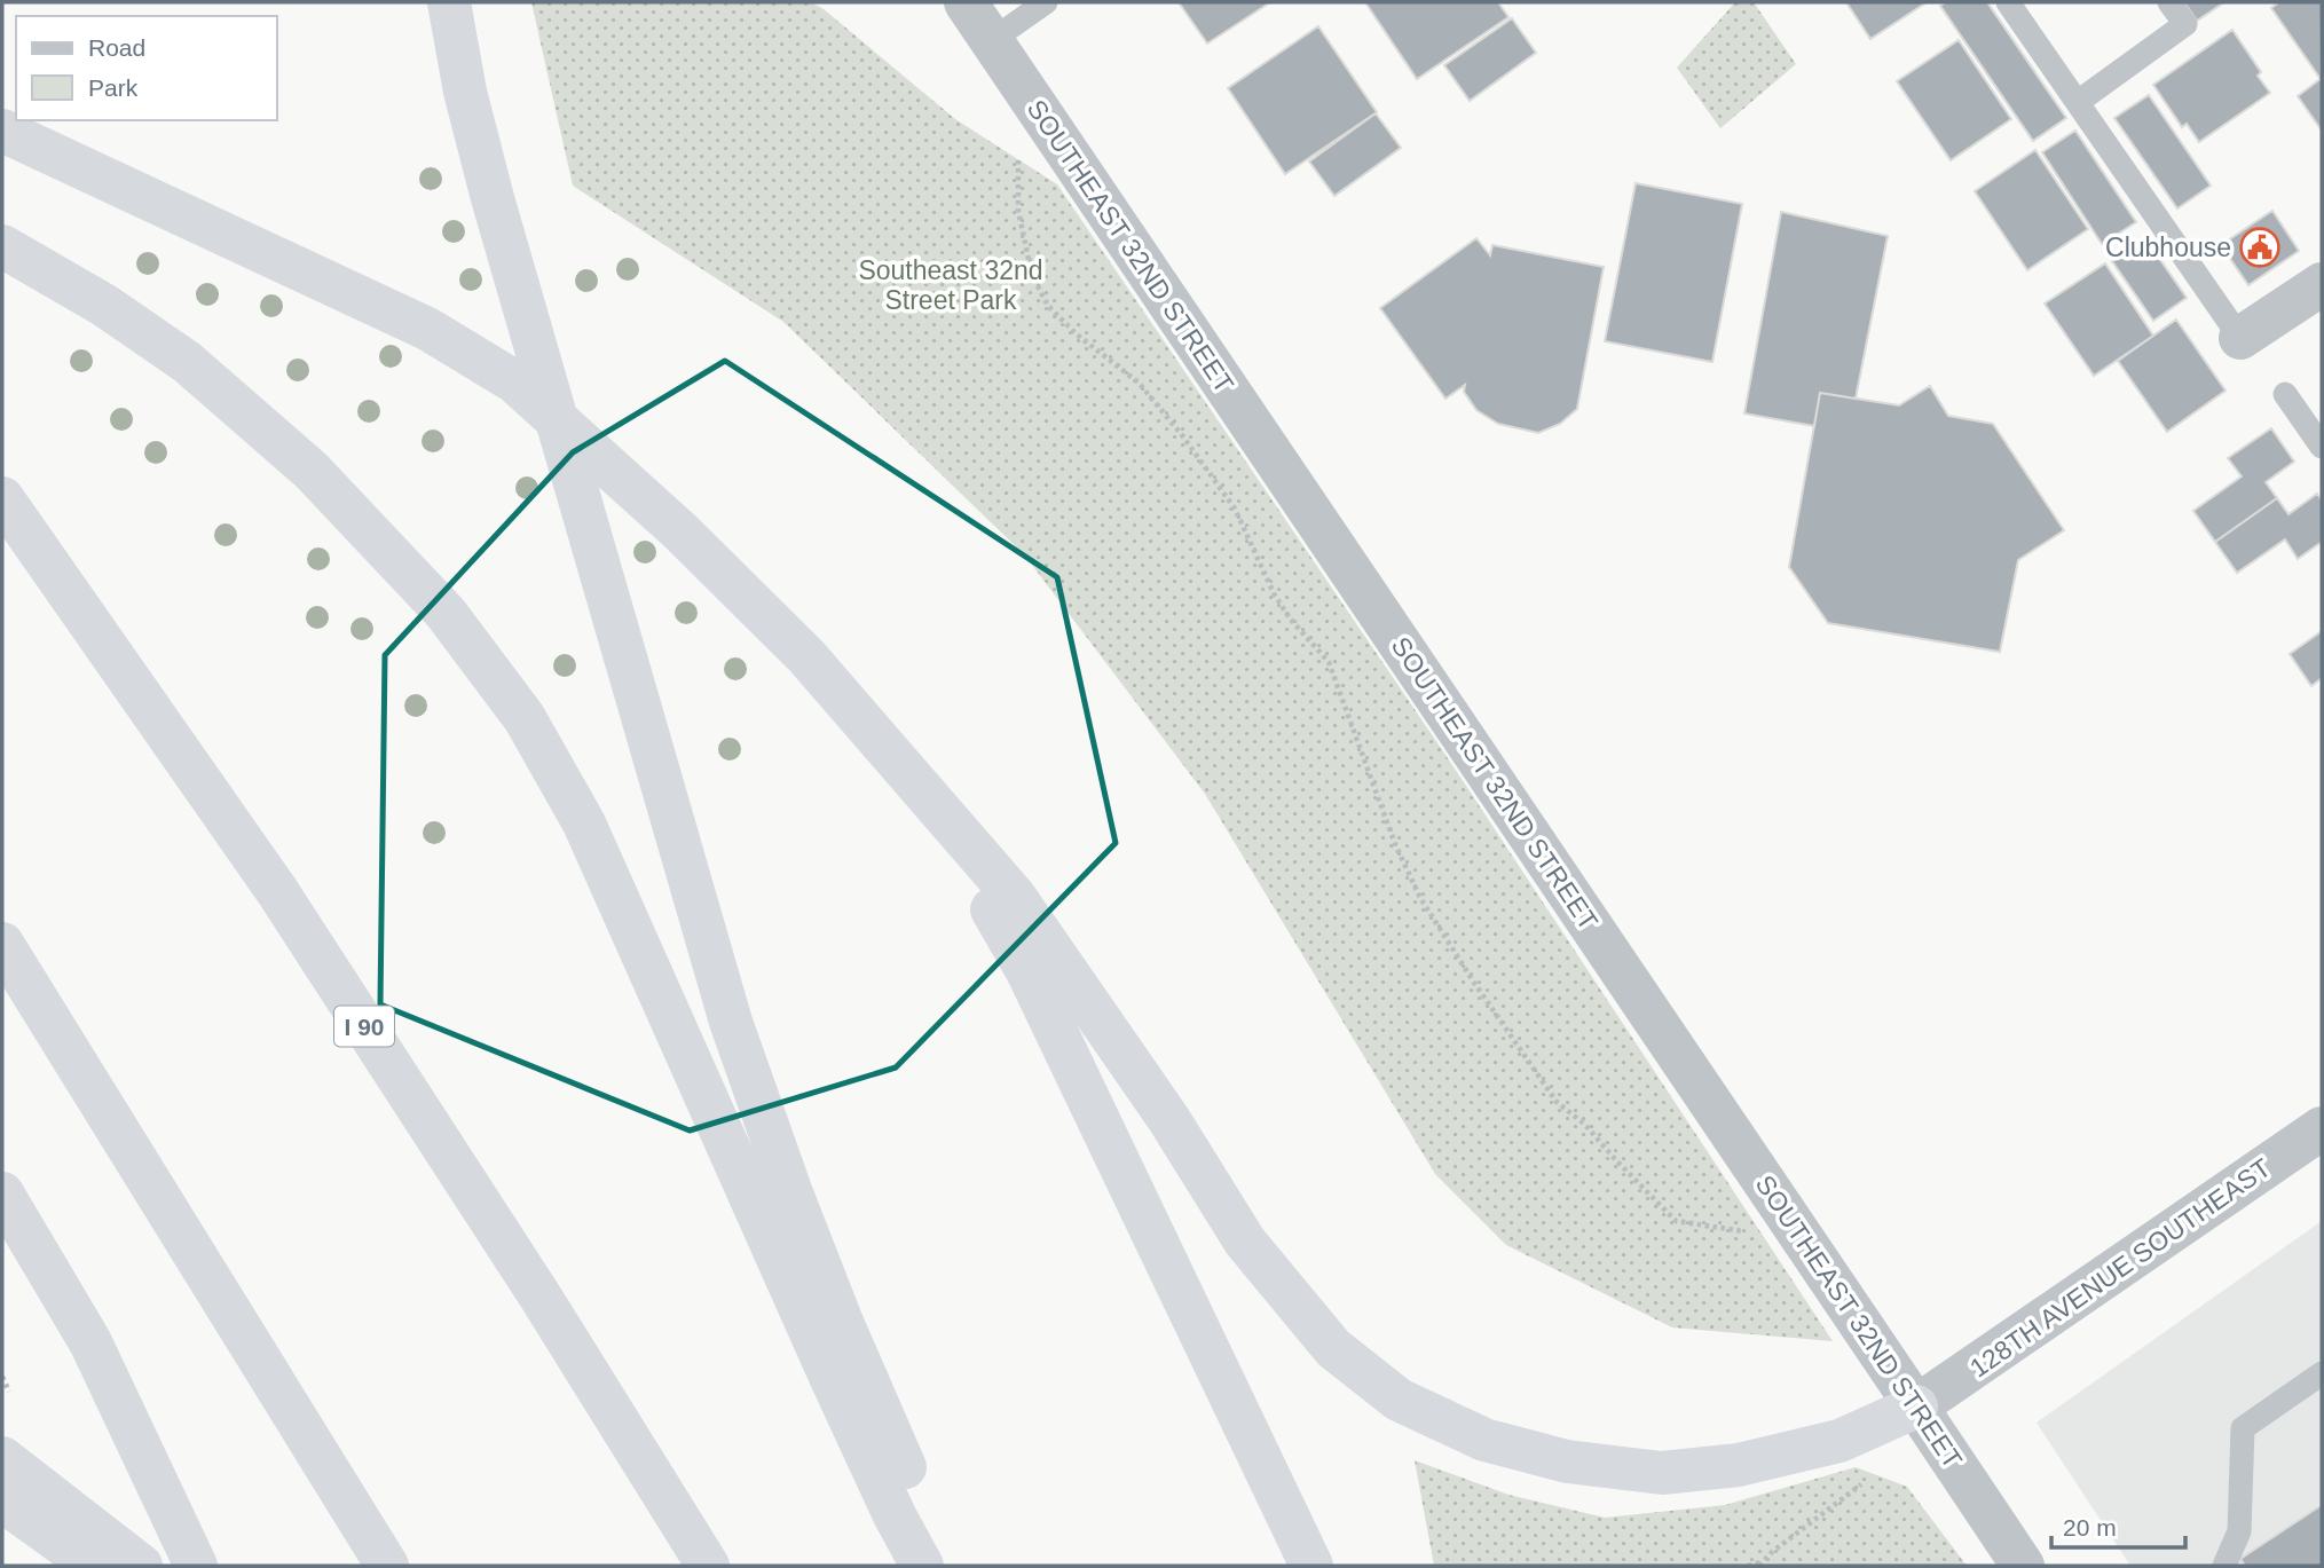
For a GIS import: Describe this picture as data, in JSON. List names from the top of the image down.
{
  "streets": {
    "highway": ["I 90"],
    "street": ["SOUTHEAST 32ND STREET", "128TH AVENUE SOUTHEAST"]
  },
  "crossings": [
    ["SOUTHEAST 32ND STREET", "128TH AVENUE SOUTHEAST"]
  ],
  "parks": ["Southeast 32nd Street Park"],
  "places": {
    "public building": ["Clubhouse"]
  },
  "legend": ["Road", "Park"],
  "scale_bar": "20 m"
}
